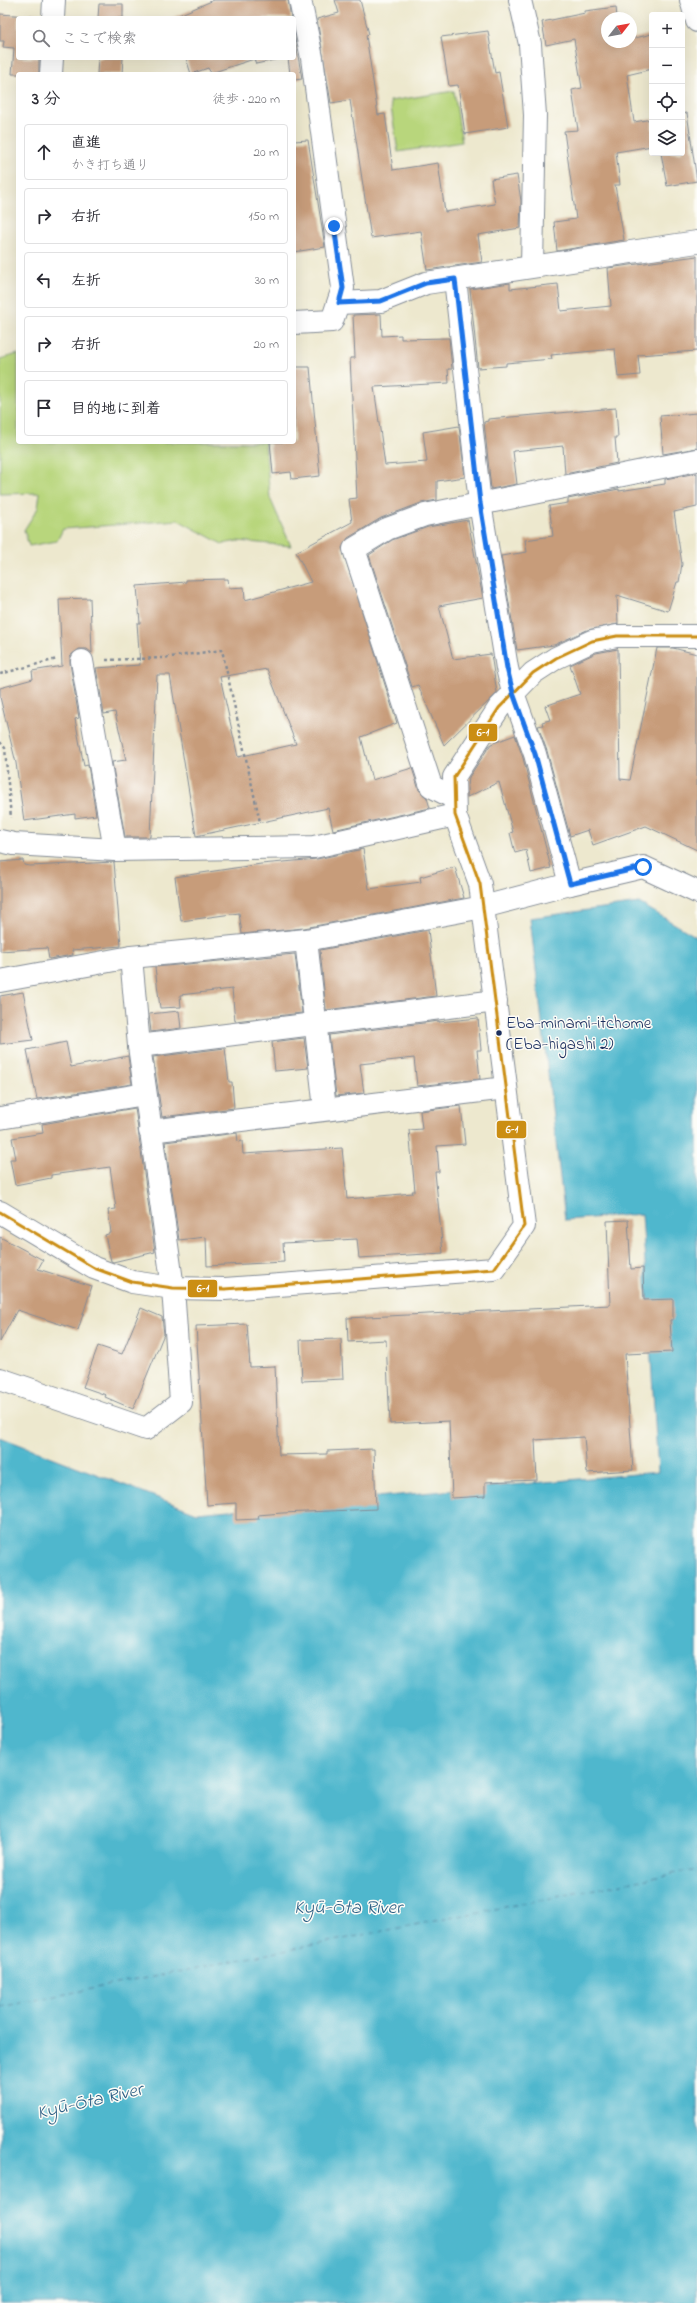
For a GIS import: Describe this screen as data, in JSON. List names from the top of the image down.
{
  "water": ["Kyū-Ōta River"],
  "places": ["Eba-minami-itchome (Eba-higashi 2)"],
  "lines": ["transit line 6-1"],
  "north": "top right",
  "page": {
    "map_buttons": ["+", "−"],
    "search": "ここで検索",
    "heading": ["3 分", "徒歩 · 220 m"],
    "list": [
      ["直進", "かき打ち通り", "20 m"],
      ["右折", "150 m"],
      ["左折", "30 m"],
      ["右折", "20 m"],
      "目的地に到着"
    ]
  }
}
